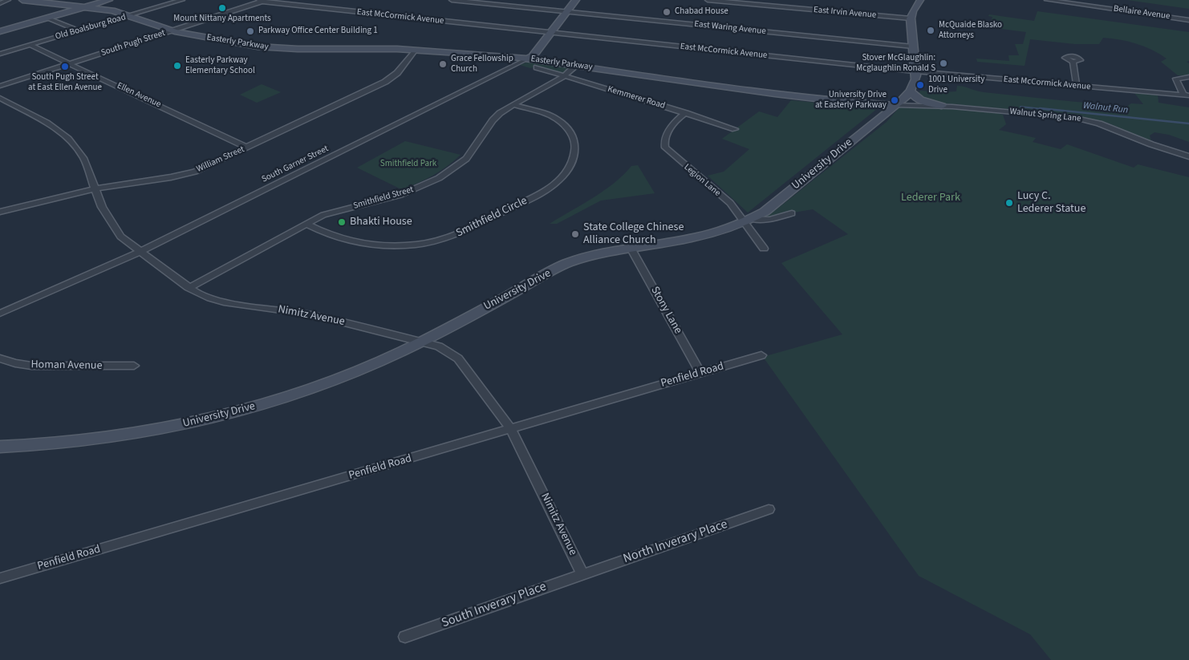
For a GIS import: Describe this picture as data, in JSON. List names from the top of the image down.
{
  "streets": {
    "main road": ["Easterly Parkway", "South Garner Street", "University Drive"],
    "street": [
      "East Irvin Avenue",
      "Bellaire Avenue",
      "East McCormick Avenue",
      "Old Boalsburg Road",
      "East Waring Avenue",
      "South Pugh Street",
      "Ellen Avenue",
      "Kemmerer Road",
      "Walnut Spring Lane",
      "William Street",
      "Legion Lane",
      "Smithfield Street",
      "Smithfield Circle",
      "Stony Lane",
      "Nimitz Avenue",
      "Homan Avenue",
      "Penfield Road",
      "North Inverary Place",
      "South Inverary Place"
    ]
  },
  "crossings": [
    ["East McCormick Avenue", "South Pugh Street"],
    ["East McCormick Avenue", "South Garner Street"],
    ["Old Boalsburg Road", "Easterly Parkway"],
    ["Old Boalsburg Road", "Ellen Avenue"],
    ["East Waring Avenue", "South Garner Street"],
    ["Easterly Parkway", "South Pugh Street"],
    ["Easterly Parkway", "Walnut Spring Lane"],
    ["Easterly Parkway", "William Street"],
    ["Easterly Parkway", "South Garner Street"],
    ["Easterly Parkway", "University Drive"],
    ["Easterly Parkway", "Smithfield Street"],
    ["South Pugh Street", "Ellen Avenue"],
    ["Ellen Avenue", "William Street"],
    ["Kemmerer Road", "Legion Lane"],
    ["Kemmerer Road", "Smithfield Street"],
    ["Walnut Spring Lane", "University Drive"],
    ["William Street", "Nimitz Avenue"],
    ["South Garner Street", "Nimitz Avenue"],
    ["University Drive", "Legion Lane"],
    ["University Drive", "Stony Lane"],
    ["University Drive", "Nimitz Avenue"],
    ["Smithfield Street", "Smithfield Circle"],
    ["Smithfield Street", "Nimitz Avenue"],
    ["Stony Lane", "Penfield Road"],
    ["Nimitz Avenue", "Penfield Road"],
    ["Nimitz Avenue", "North Inverary Place"],
    ["Nimitz Avenue", "South Inverary Place"],
    ["North Inverary Place", "South Inverary Place"]
  ],
  "water": ["Walnut Run"],
  "parks": ["Smithfield Park", "Lederer Park"],
  "places": [
    "Mount Nittany Apartments",
    "Chabad House",
    "McQuaide Blasko Attorneys",
    "Parkway Office Center Building 1",
    "Stover McGlaughlin: Mcglaughlin Ronald S",
    "Grace Fellowship Church",
    "Easterly Parkway Elementary School",
    "South Pugh Street at East Ellen Avenue",
    "1001 University Drive",
    "University Drive at Easterly Parkway",
    "Lucy C. Lederer Statue",
    "Bhakti House",
    "State College Chinese Alliance Church"
  ]
}
